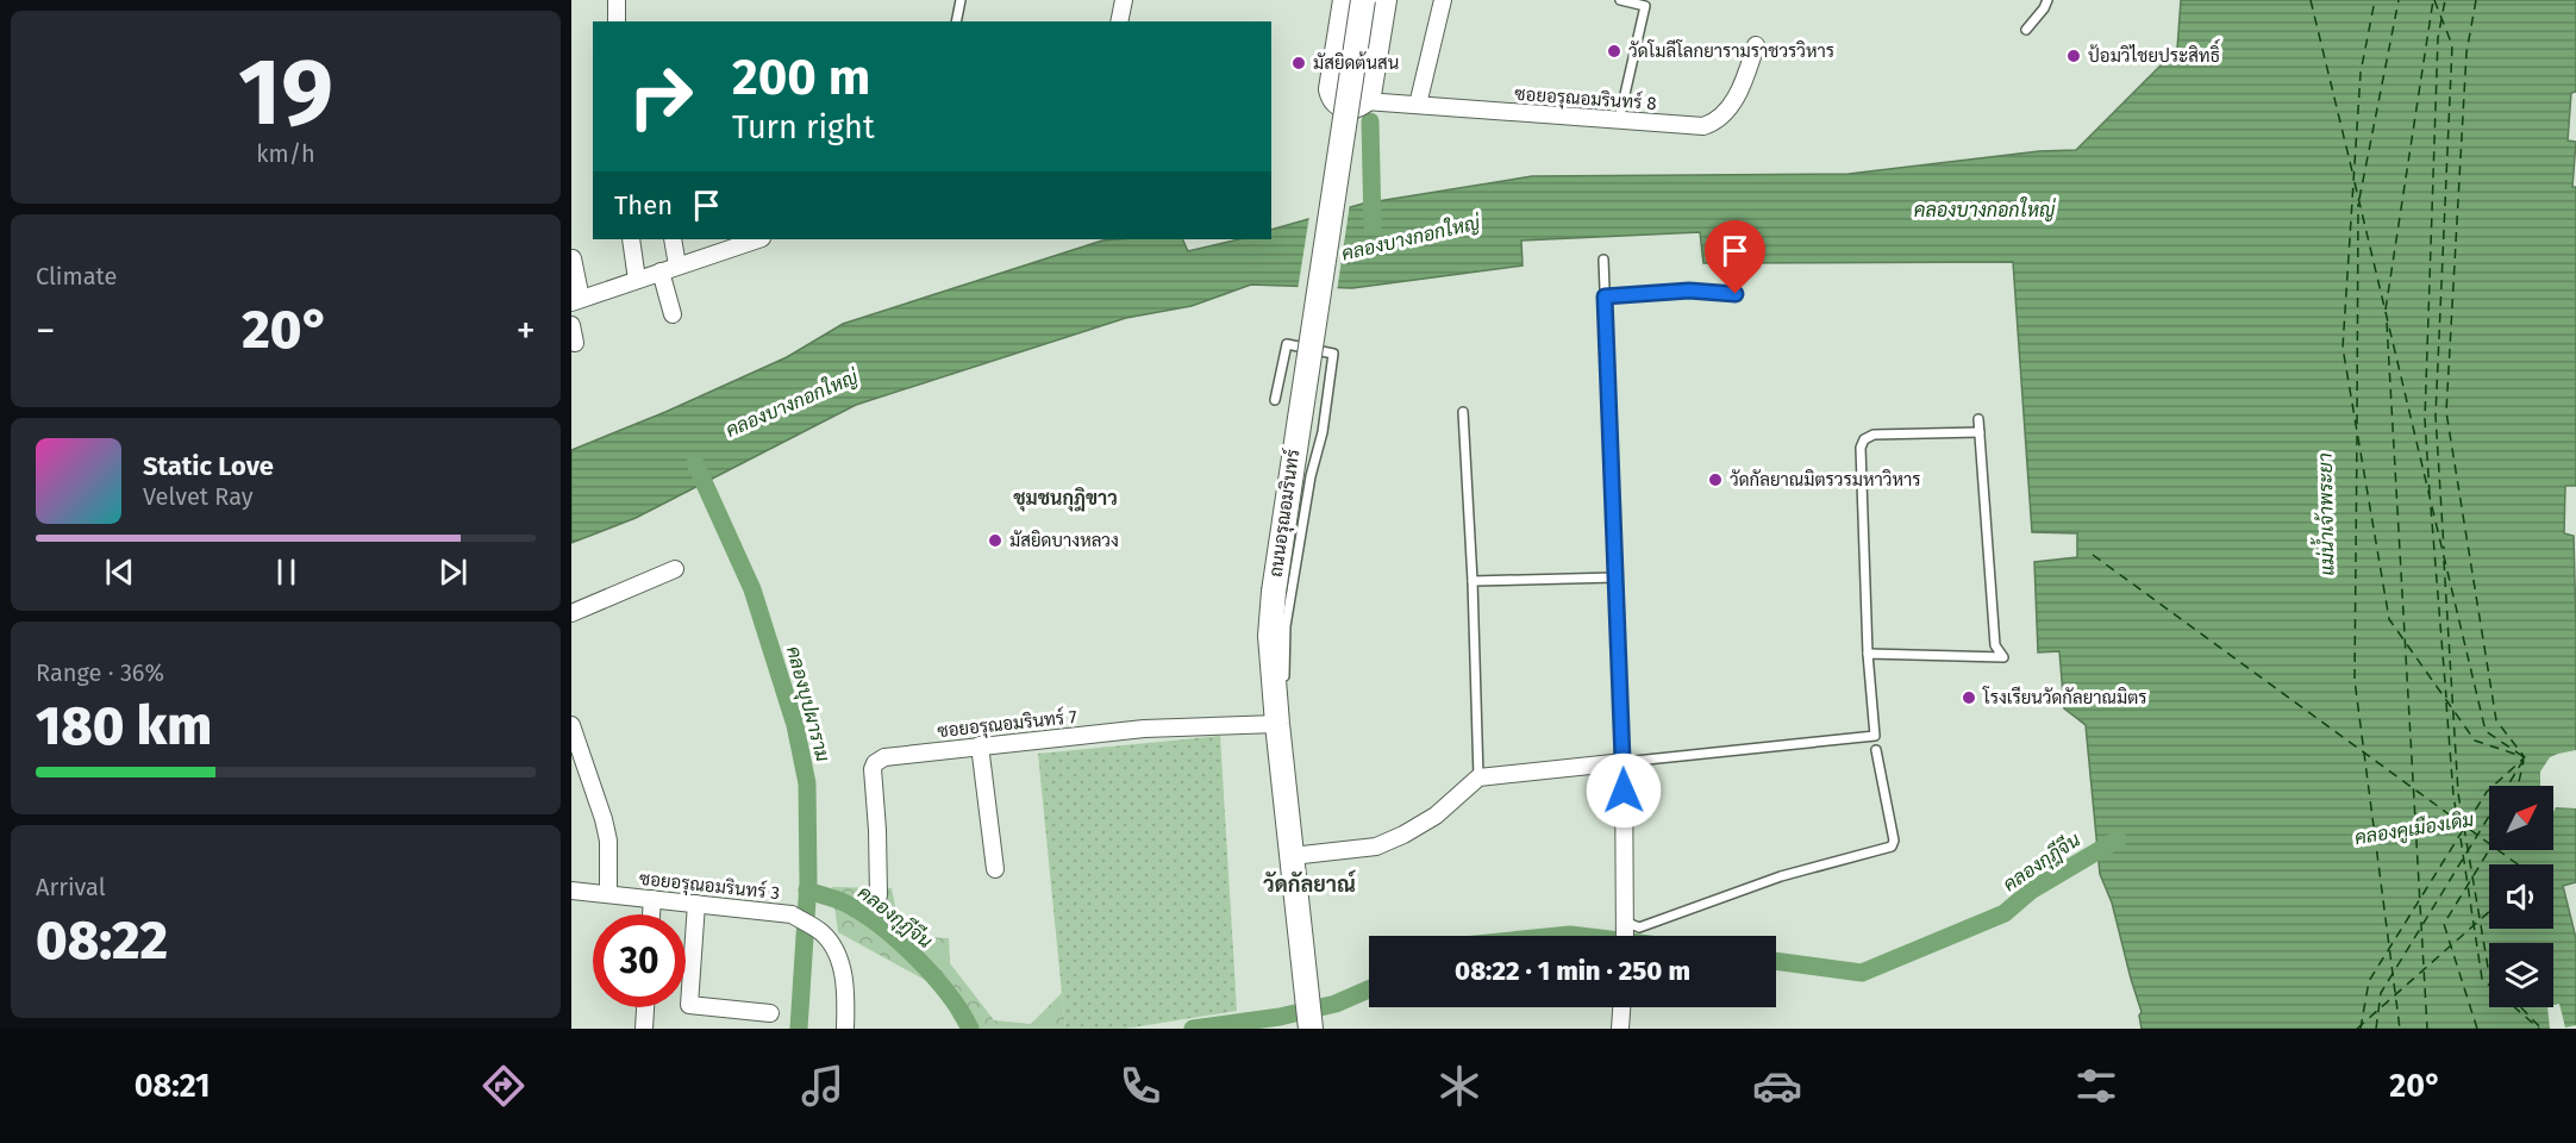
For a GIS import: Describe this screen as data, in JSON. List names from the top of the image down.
{
  "streets": {
    "main road": ["ถนนอรุณอมรินทร์"],
    "street": ["ซอยอรุณอมรินทร์ 8", "ซอยอรุณอมรินทร์ 7", "ซอยอรุณอมรินทร์ 3"]
  },
  "crossings": [
    ["ถนนอรุณอมรินทร์", "ซอยอรุณอมรินทร์ 7"]
  ],
  "districts": ["ชุมชนกุฎิขาว", "วัดกัลยาณ์"],
  "water": [
    "คลองบางกอกใหญ่",
    "แม่น้ำเจ้าพระยา",
    "คลองบุปผาราม",
    "คลองคูเมืองเดิม",
    "คลองกุฎีจีน"
  ],
  "places": [
    "วัดโมลีโลกยารามราชวรวิหาร",
    "ป้อมวิไชยประสิทธิ์",
    "มัสยิดต้นสน",
    "วัดกัลยาณมิตรวรมหาวิหาร",
    "มัสยิดบางหลวง",
    "โรงเรียนวัดกัลยาณมิตร"
  ],
  "north": "top right",
  "page": {
    "tile": [
      ["19", "km/h"],
      "Climate",
      ["Range · 36%", "180 km"],
      ["Arrival", "08:22"]
    ],
    "turn": ["200 m", "Turn right"],
    "then": "Then",
    "heat": ["−", "20°", "+"],
    "song": ["Static Love", "Velvet Ray"],
    "limit": "30",
    "trip": "08:22 · 1 min · 250 m",
    "tabs": ["08:21", "20°"]
  }
}
